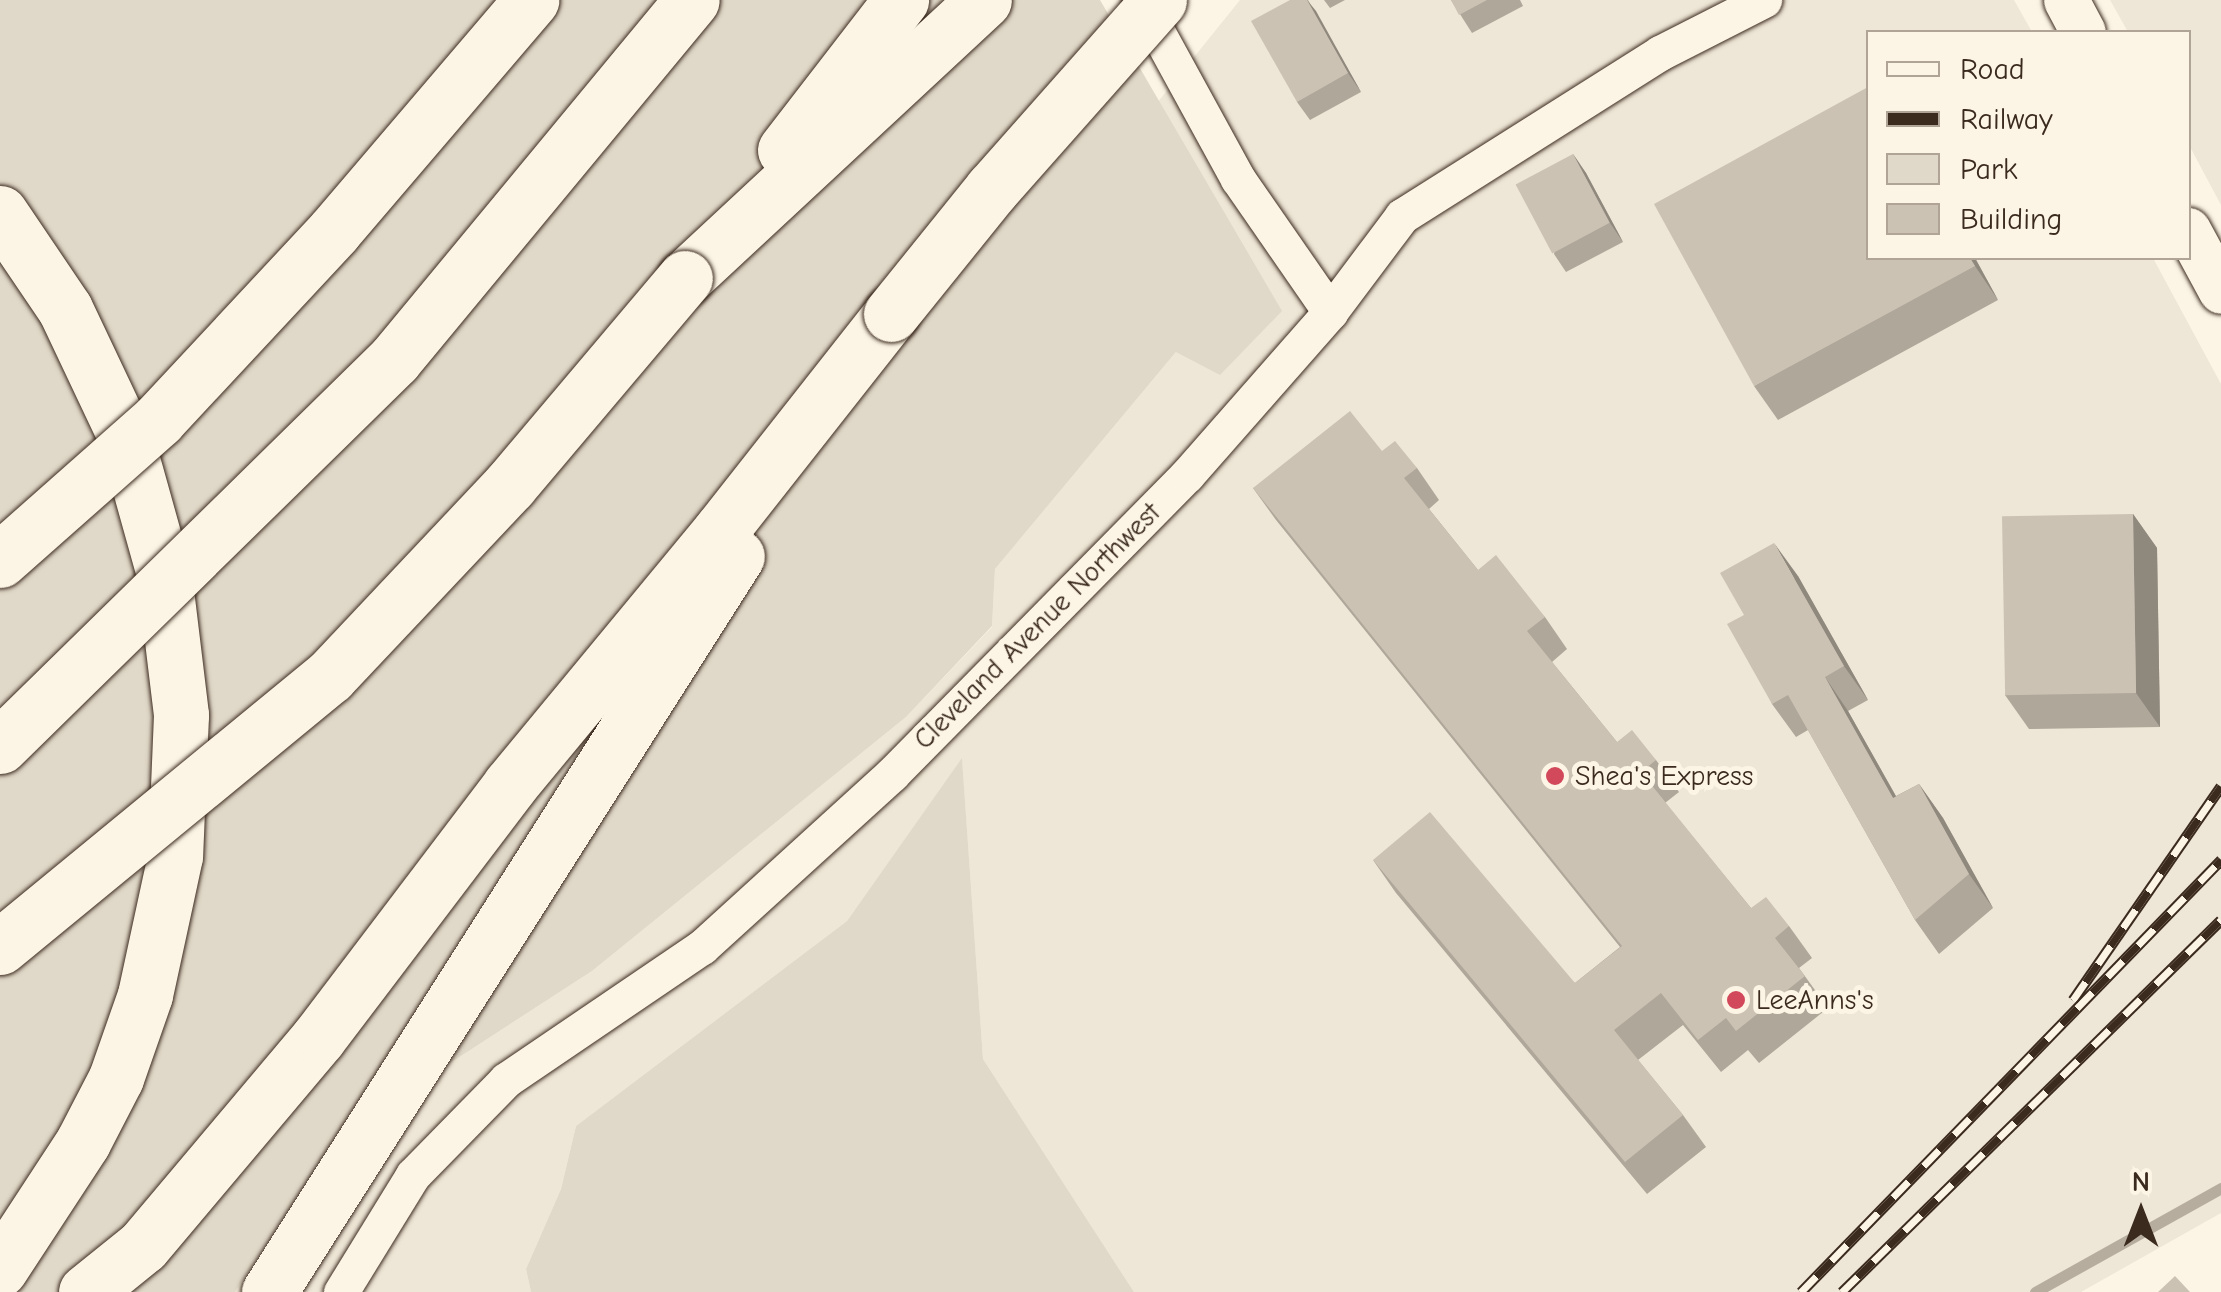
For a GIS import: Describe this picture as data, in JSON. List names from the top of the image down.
{
  "streets": {
    "street": ["Cleveland Avenue Northwest"]
  },
  "places": ["Shea's Express", "LeeAnns's"],
  "legend": [
    "Road",
    "Railway",
    "Park",
    "Building"
  ],
  "north": "top"
}
